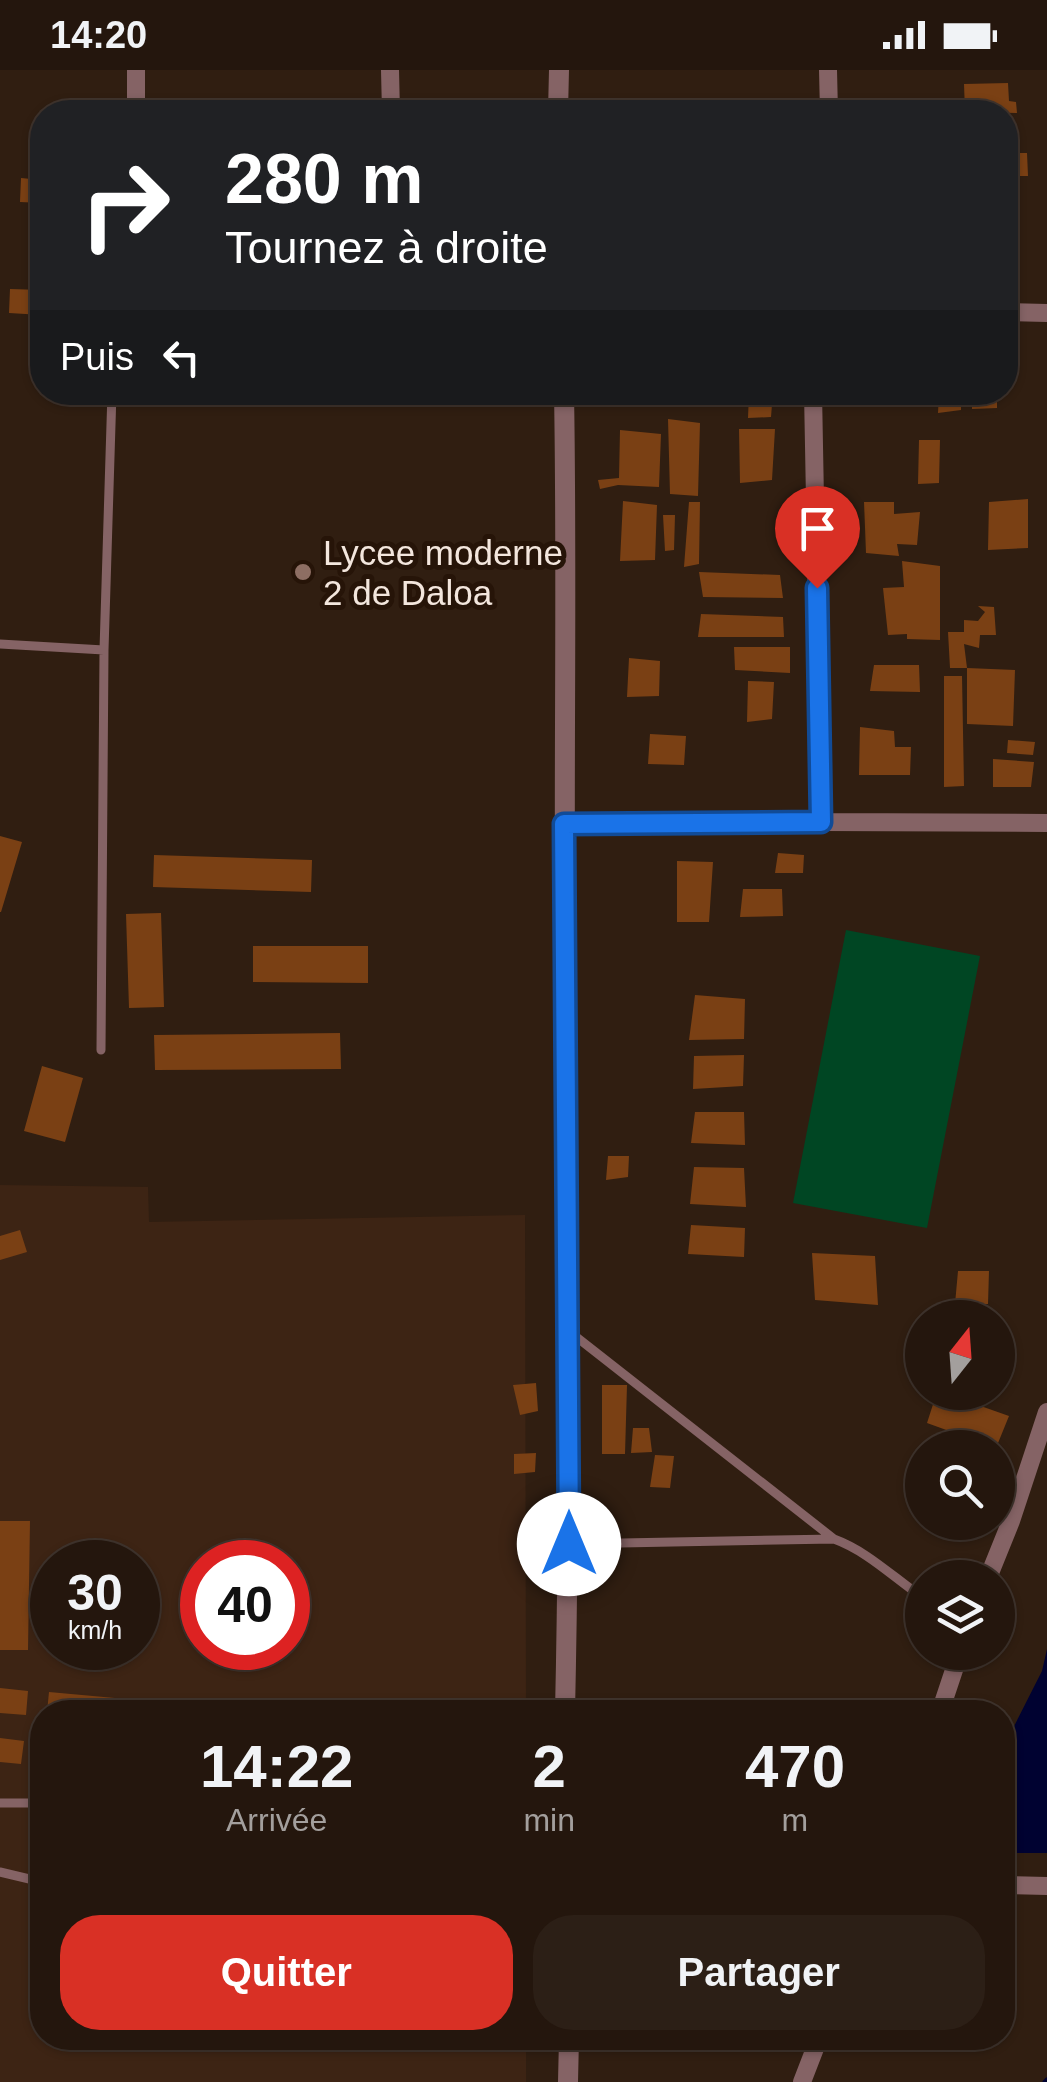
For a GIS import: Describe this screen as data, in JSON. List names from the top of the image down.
{
  "places": ["Lycee moderne 2 de Daloa"],
  "north": "top",
  "page": {
    "status": "14:20",
    "turn": ["280 m", "Tournez à droite"],
    "then": "Puis",
    "speed": "30 km/h",
    "limit": "40",
    "eta": [
      "14:22",
      "Arrivée",
      "2",
      "min",
      "470",
      "m"
    ],
    "buttons": ["Quitter", "Partager"]
  }
}
